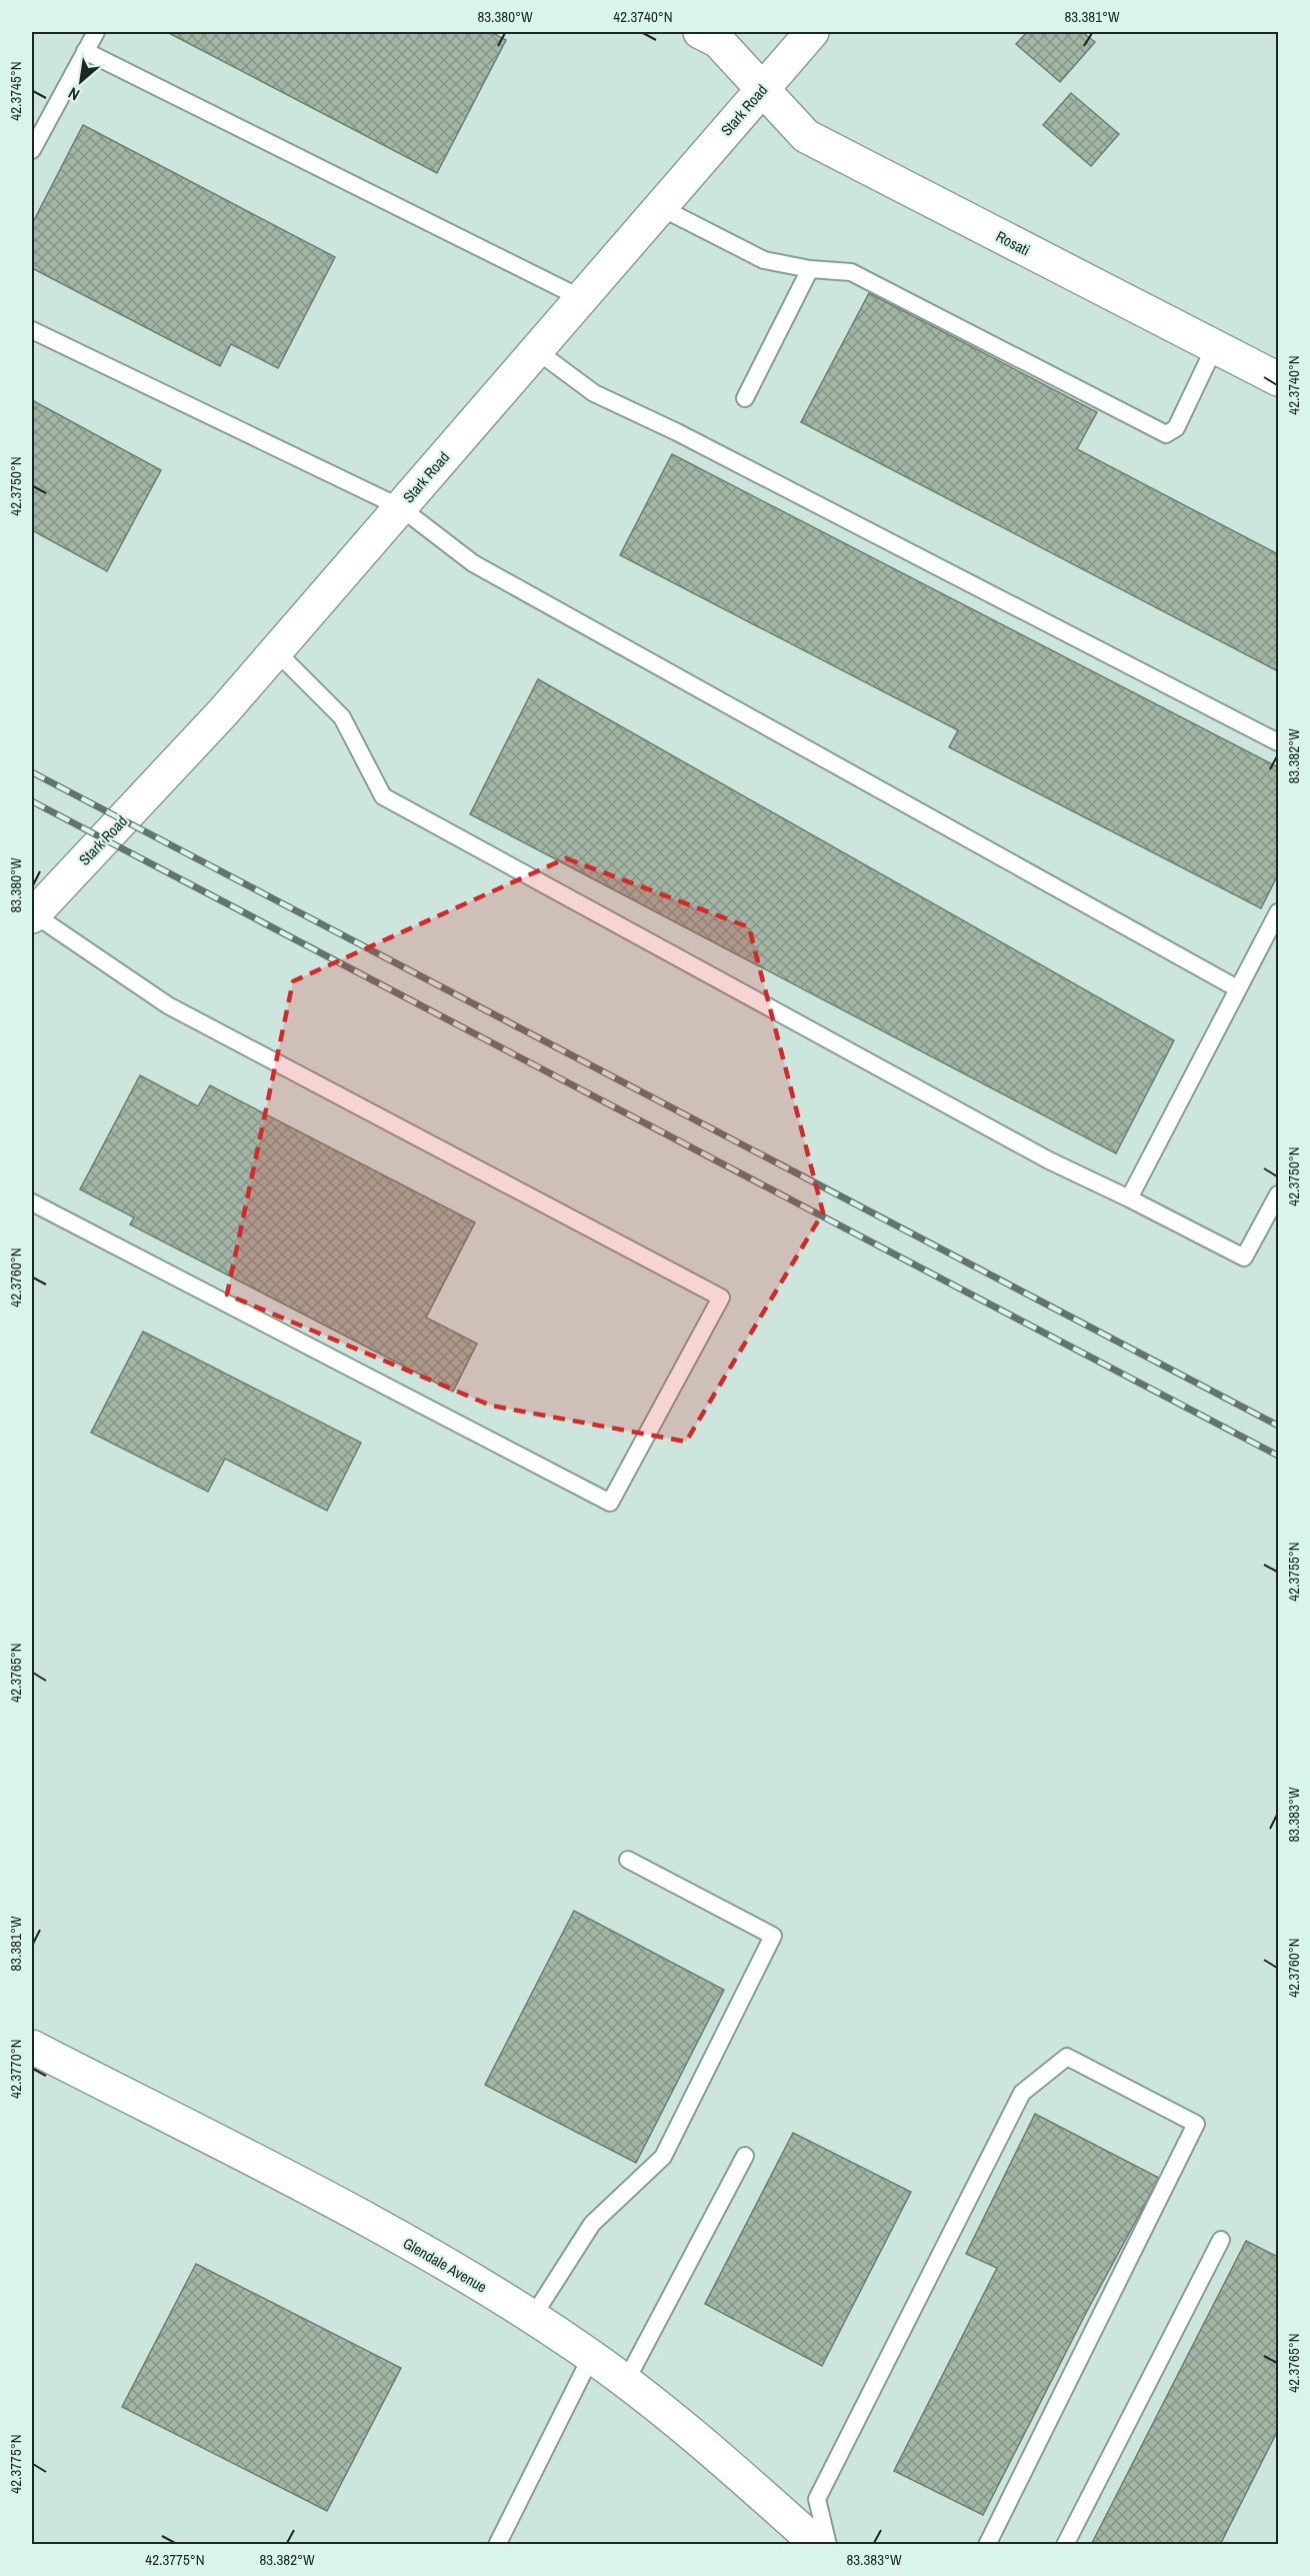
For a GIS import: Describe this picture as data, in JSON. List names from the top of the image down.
{
  "streets": {
    "street": ["Stark Road", "Rosati", "Glendale Avenue"]
  },
  "crossings": [
    ["Stark Road", "Rosati"]
  ],
  "north": "bottom left",
  "coordinates": [
    "83.380°W",
    "42.3740°N",
    "83.381°W",
    "42.3745°N",
    "42.3750°N",
    "83.382°W",
    "42.3760°N",
    "42.3755°N",
    "42.3765°N",
    "83.383°W",
    "42.3770°N",
    "42.3775°N"
  ]
}
